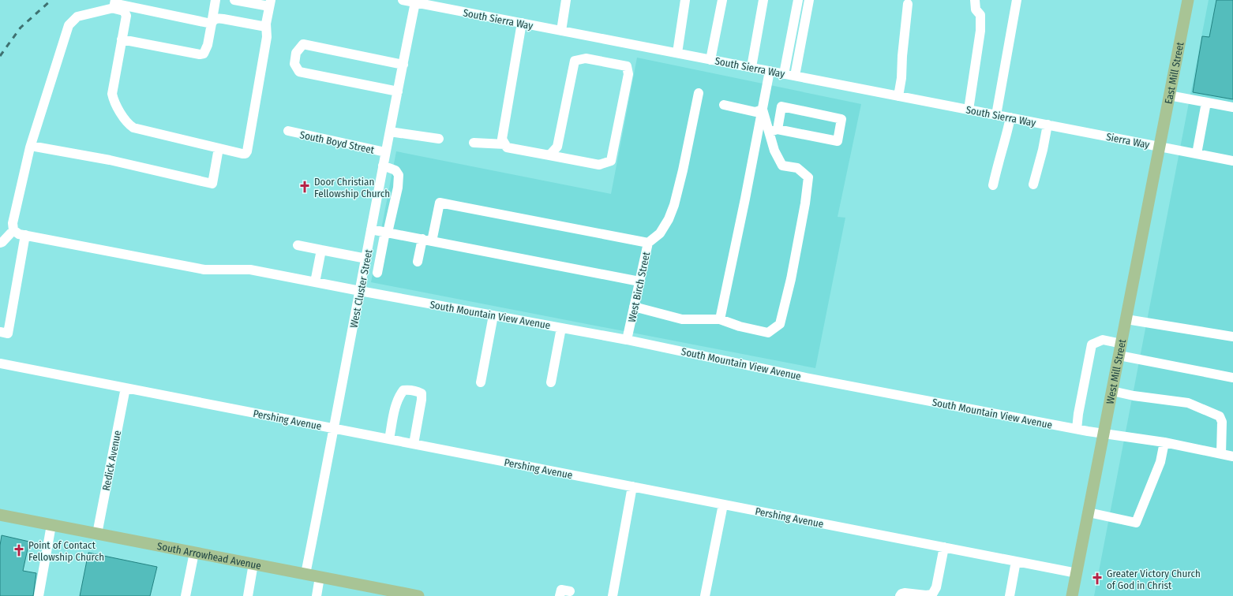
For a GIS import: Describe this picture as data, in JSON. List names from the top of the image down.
{
  "streets": {
    "main road": ["East Mill Street", "West Mill Street", "South Arrowhead Avenue"],
    "street": [
      "South Sierra Way",
      "Sierra Way",
      "South Boyd Street",
      "West Birch Street",
      "West Cluster Street",
      "South Mountain View Avenue",
      "Pershing Avenue",
      "Redick Avenue"
    ]
  },
  "crossings": [
    ["South Sierra Way", "Sierra Way"],
    ["South Sierra Way", "West Cluster Street"],
    ["East Mill Street", "Sierra Way"],
    ["East Mill Street", "West Mill Street"],
    ["Sierra Way", "West Mill Street"],
    ["South Boyd Street", "West Cluster Street"],
    ["West Birch Street", "South Mountain View Avenue"],
    ["West Cluster Street", "South Mountain View Avenue"],
    ["West Cluster Street", "Pershing Avenue"],
    ["West Cluster Street", "South Arrowhead Avenue"],
    ["South Mountain View Avenue", "West Mill Street"],
    ["West Mill Street", "Pershing Avenue"],
    ["Pershing Avenue", "Redick Avenue"],
    ["Redick Avenue", "South Arrowhead Avenue"]
  ],
  "places": {
    "church": ["Door Christian Fellowship Church", "Point of Contact Fellowship Church", "Greater Victory Church of God in Christ"]
  }
}
